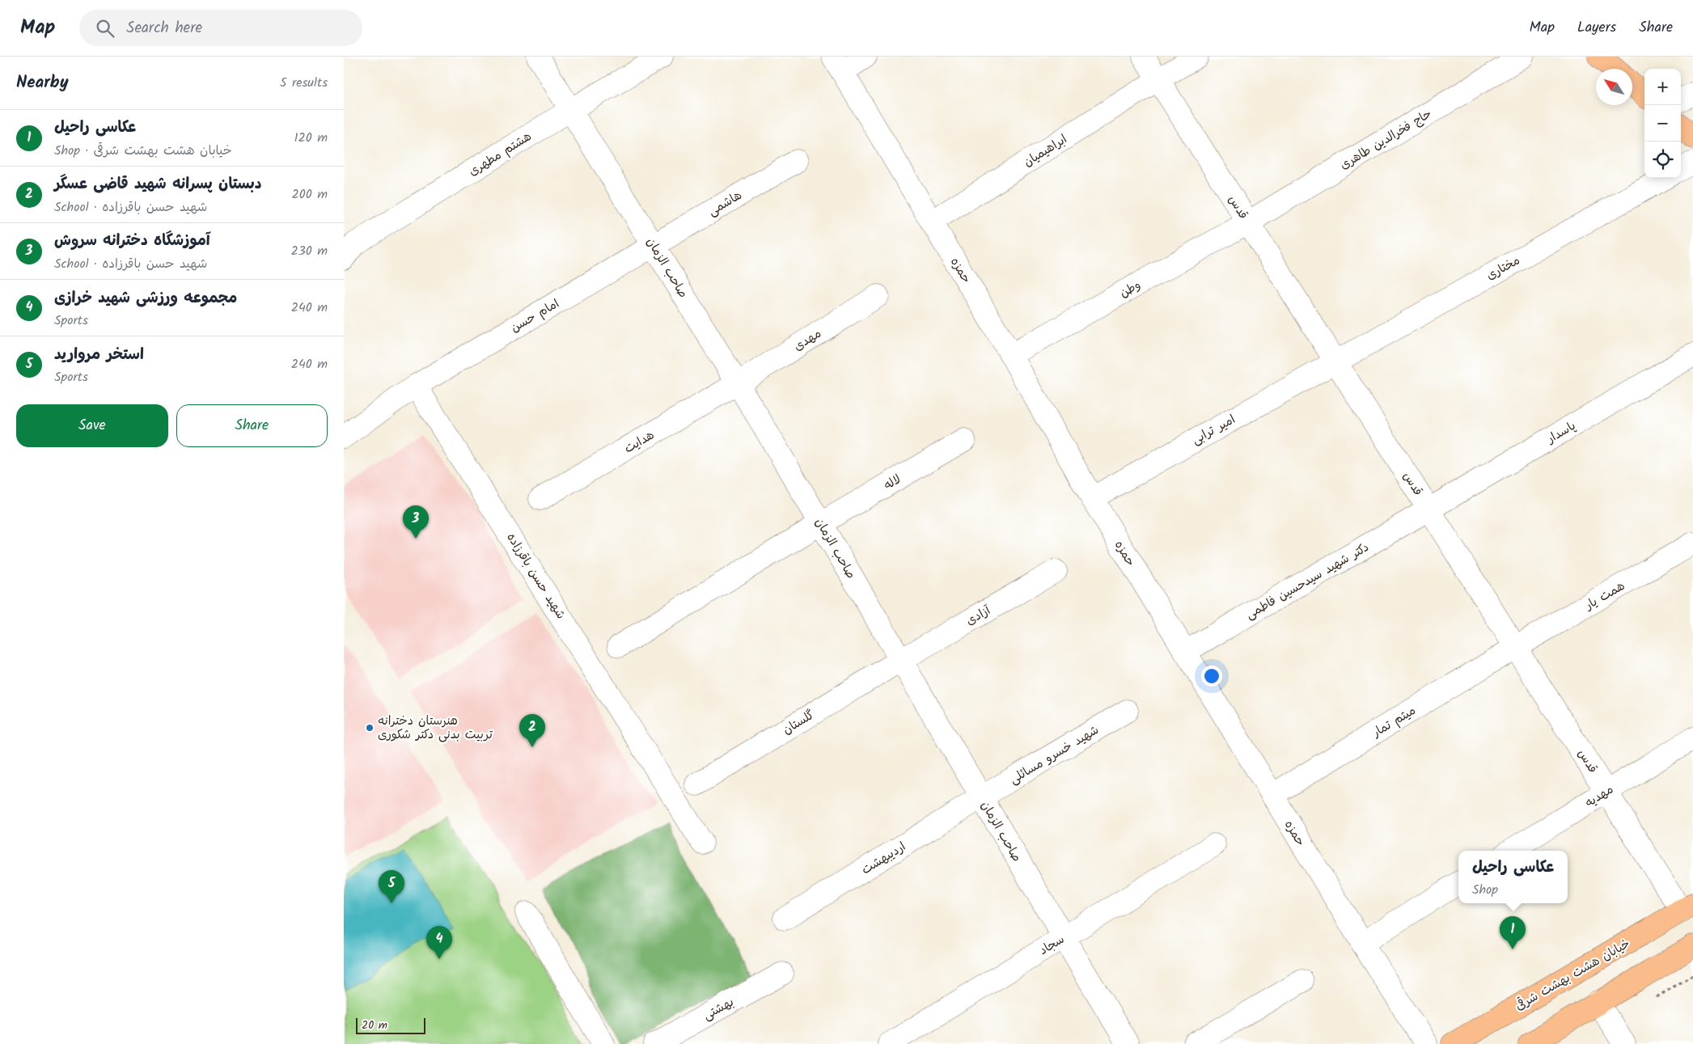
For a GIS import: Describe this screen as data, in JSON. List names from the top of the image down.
{
  "streets": {
    "main road": ["خیابان هشت بهشت شرقی"],
    "street": [
      "حاج فخرالدین طاهری",
      "ابراهیمیان",
      "هشتم مطهری",
      "هاشمی",
      "قدس",
      "صاحب الزمان",
      "مختاری",
      "حمزه",
      "وطن",
      "امام حسن",
      "مهدی",
      "امیر ترابی",
      "پاسدار",
      "هدایت",
      "لاله",
      "شهید حسن باقرزاده",
      "دکتر شهید سیدحسین فاطمی",
      "همت یار",
      "آزادی",
      "میثم تمار",
      "گلستان",
      "شهید خسرو مسائلی",
      "مهدیه",
      "اردیبهشت",
      "سجاد",
      "بهشتی"
    ]
  },
  "crossings": [
    ["حاج فخرالدین طاهری", "قدس"],
    ["حاج فخرالدین طاهری", "وطن"],
    ["ابراهیمیان", "قدس"],
    ["ابراهیمیان", "حمزه"],
    ["هشتم مطهری", "صاحب الزمان"],
    ["هاشمی", "صاحب الزمان"],
    ["هاشمی", "امام حسن"],
    ["قدس", "مختاری"],
    ["قدس", "وطن"],
    ["قدس", "امیر ترابی"],
    ["قدس", "پاسدار"],
    ["قدس", "دکتر شهید سیدحسین فاطمی"],
    ["قدس", "همت یار"],
    ["قدس", "میثم تمار"],
    ["قدس", "مهدیه"],
    ["قدس", "خیابان هشت بهشت شرقی"],
    ["صاحب الزمان", "امام حسن"],
    ["صاحب الزمان", "مهدی"],
    ["صاحب الزمان", "هدایت"],
    ["صاحب الزمان", "لاله"],
    ["صاحب الزمان", "آزادی"],
    ["صاحب الزمان", "گلستان"],
    ["صاحب الزمان", "شهید خسرو مسائلی"],
    ["صاحب الزمان", "اردیبهشت"],
    ["صاحب الزمان", "سجاد"],
    ["مختاری", "امیر ترابی"],
    ["حمزه", "وطن"],
    ["حمزه", "امیر ترابی"],
    ["حمزه", "دکتر شهید سیدحسین فاطمی"],
    ["حمزه", "میثم تمار"],
    ["امام حسن", "شهید حسن باقرزاده"],
    ["مهدی", "هدایت"],
    ["پاسدار", "دکتر شهید سیدحسین فاطمی"],
    ["همت یار", "میثم تمار"],
    ["آزادی", "گلستان"],
    ["شهید خسرو مسائلی", "اردیبهشت"]
  ],
  "places": ["هنرستان دخترانه تربیت بدنی دکتر شکوری"],
  "scale_bar": "20 m",
  "north": "top left",
  "page": {
    "header": "Map",
    "search": "Search here",
    "nav": ["Map", "Layers", "Share"],
    "heading": ["Nearby", "5 results"],
    "map_buttons": ["+", "−"],
    "list": [
      {
        "mark": "1",
        "name": "عکاسی راحیل",
        "note": "Shop · خیابان هشت بهشت شرقی",
        "value": "120 m"
      },
      {
        "mark": "2",
        "name": "دبستان پسرانه شهید قاضی عسگر",
        "note": "School · شهید حسن باقرزاده",
        "value": "200 m"
      },
      {
        "mark": "3",
        "name": "آموزشگاه دخترانه سروش",
        "note": "School · شهید حسن باقرزاده",
        "value": "230 m"
      },
      {
        "mark": "4",
        "name": "مجموعه ورزشی شهید خرازی",
        "note": "Sports",
        "value": "240 m"
      },
      {
        "mark": "5",
        "name": "استخر مروارید",
        "note": "Sports",
        "value": "240 m"
      }
    ],
    "buttons": ["Save", "Share"],
    "pins": [
      "3",
      "2",
      "5",
      "1",
      "4"
    ],
    "popup": ["عکاسی راحیل", "Shop"],
    "scale": "20 m"
  }
}
